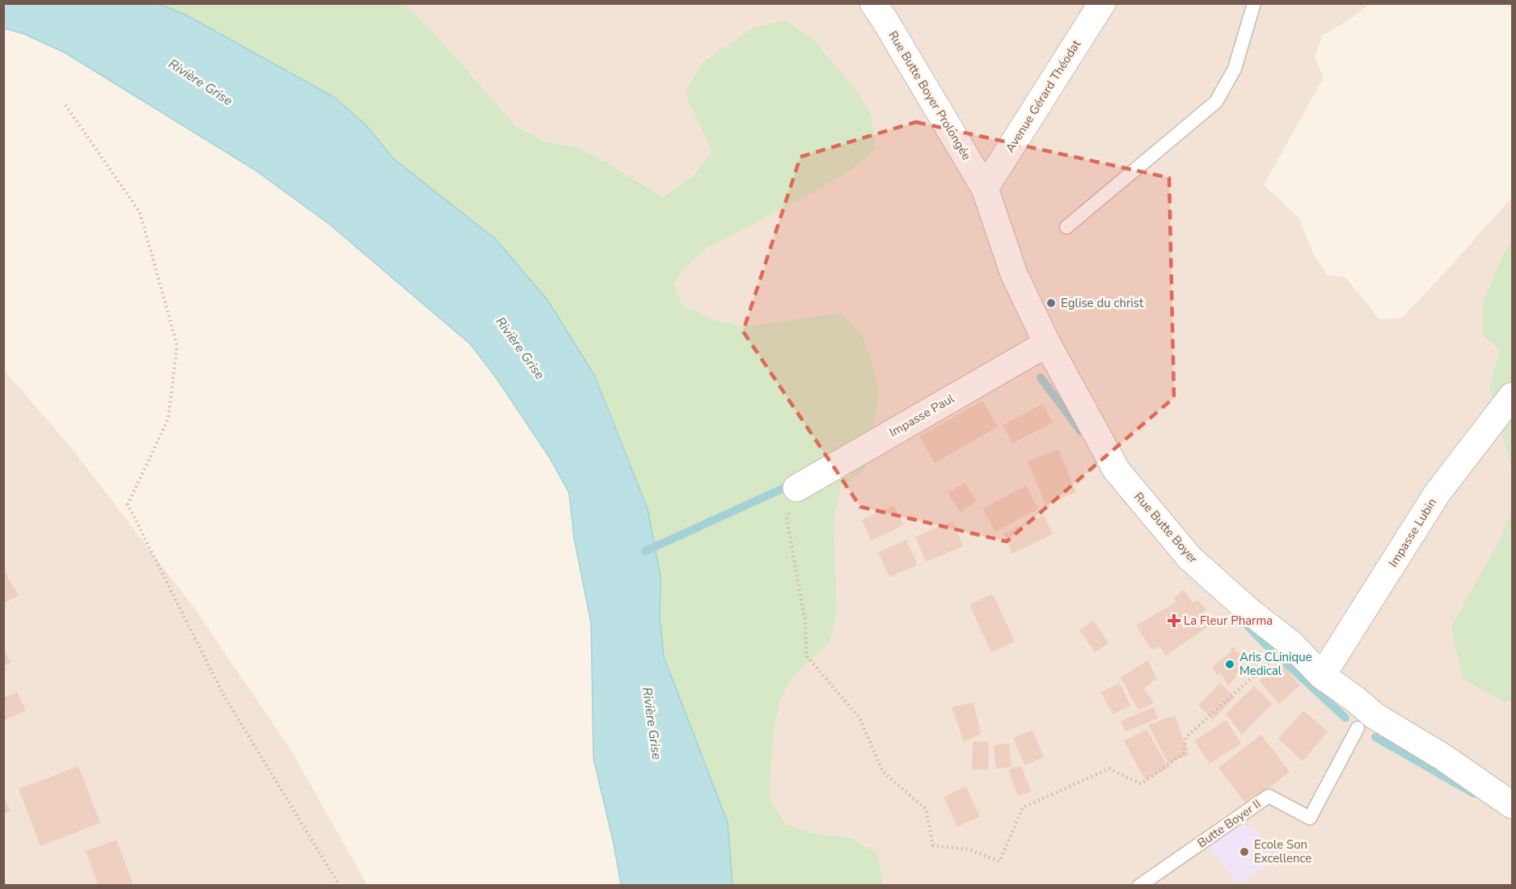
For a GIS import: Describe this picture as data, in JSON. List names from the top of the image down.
{
  "streets": {
    "street": [
      "Rue Butte Boyer Prolongée",
      "Avenue Gérard Théodat",
      "Impasse Paul",
      "Rue Butte Boyer",
      "Impasse Lubin"
    ],
    "lane": ["Butte Boyer II"]
  },
  "crossings": [
    ["Rue Butte Boyer Prolongée", "Avenue Gérard Théodat"],
    ["Rue Butte Boyer Prolongée", "Rue Butte Boyer"],
    ["Avenue Gérard Théodat", "Rue Butte Boyer"],
    ["Impasse Paul", "Rue Butte Boyer"],
    ["Rue Butte Boyer", "Impasse Lubin"]
  ],
  "water": ["Rivière Grise"],
  "places": {
    "other": ["Eglise du christ", "Aris CLinique Medical", "Ecole Son Excellence"],
    "health": ["La Fleur Pharma"]
  }
}
